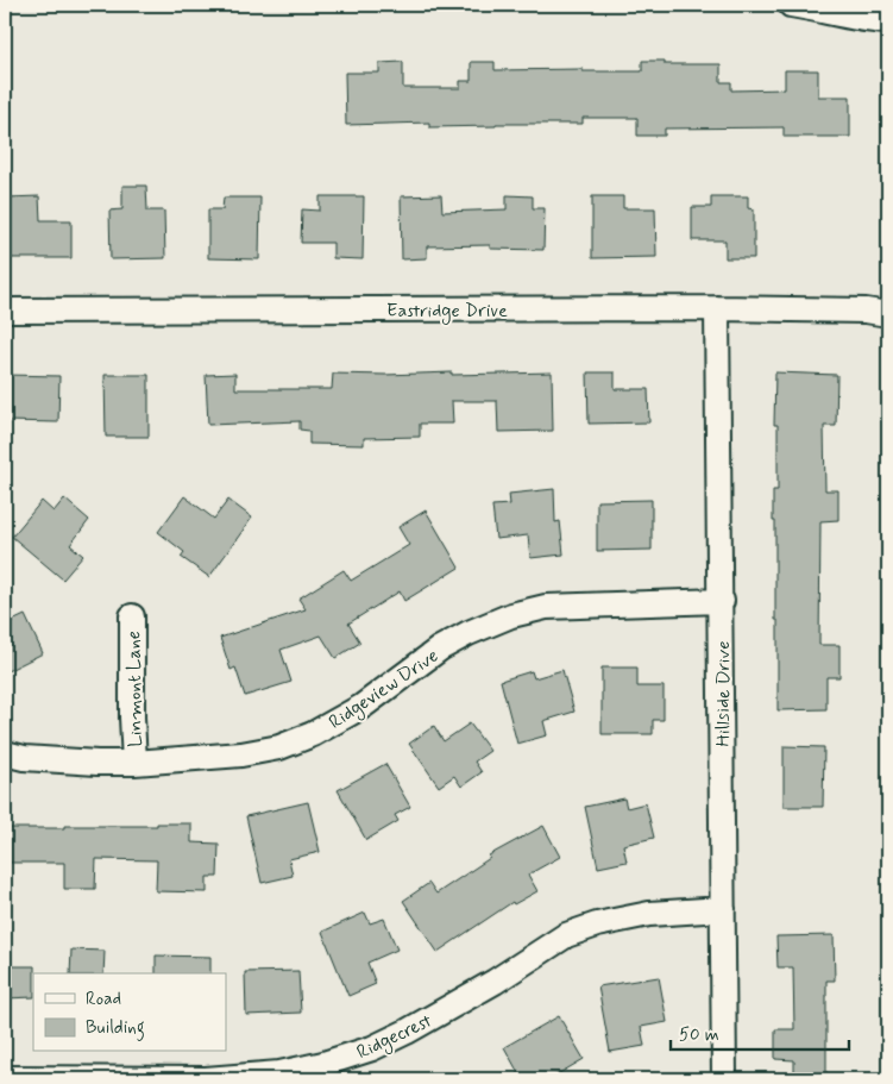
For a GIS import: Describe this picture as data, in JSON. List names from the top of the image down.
{
  "streets": {
    "street": [
      "Eastridge Drive",
      "Ridgeview Drive",
      "Linmont Lane",
      "Hillside Drive",
      "Ridgecrest"
    ]
  },
  "crossings": [
    ["Eastridge Drive", "Hillside Drive"],
    ["Ridgeview Drive", "Linmont Lane"],
    ["Ridgeview Drive", "Hillside Drive"],
    ["Hillside Drive", "Ridgecrest"]
  ],
  "legend": ["Road", "Building"],
  "scale_bar": "50 m"
}
